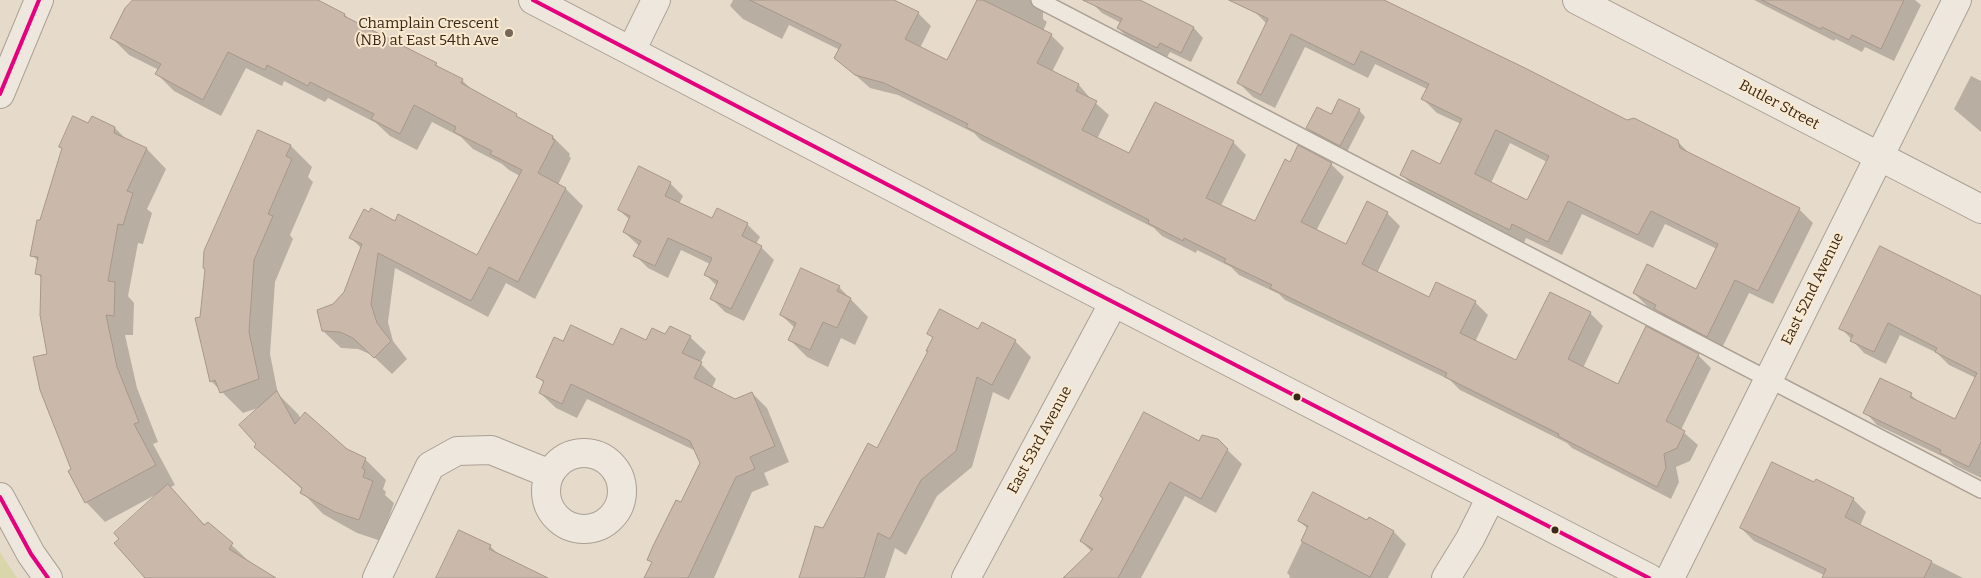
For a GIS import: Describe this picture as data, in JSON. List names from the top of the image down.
{
  "streets": {
    "street": ["Butler Street", "East 52nd Avenue", "East 53rd Avenue"]
  },
  "crossings": [
    ["Butler Street", "East 52nd Avenue"]
  ],
  "places": ["Champlain Crescent (NB) at East 54th Ave"]
}
